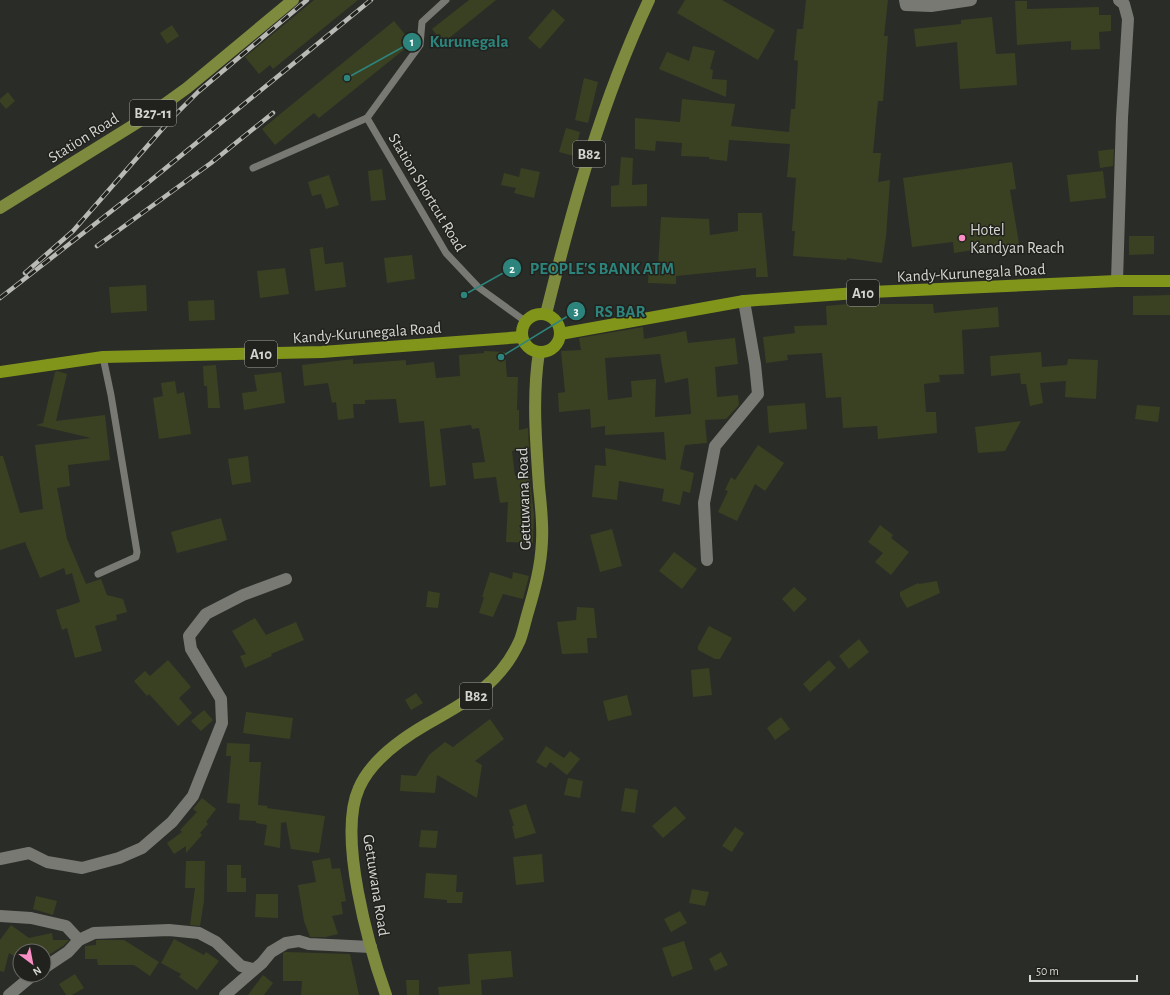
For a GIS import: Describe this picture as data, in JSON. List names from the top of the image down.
{
  "streets": {
    "highway": ["Kandy-Kurunegala Road", "A10"],
    "main road": [
      "B27-11",
      "Station Road",
      "B82",
      "Gettuwana Road"
    ],
    "lane": ["Station Shortcut Road"]
  },
  "crossings": [
    ["B82", "Station Shortcut Road"],
    ["B82", "Kandy-Kurunegala Road"],
    ["B82", "Gettuwana Road"],
    ["Station Shortcut Road", "Kandy-Kurunegala Road"],
    ["Station Shortcut Road", "Gettuwana Road"],
    ["Kandy-Kurunegala Road", "Gettuwana Road"]
  ],
  "places": [
    "Kurunegala",
    "Hotel Kandyan Reach",
    "PEOPLE'S BANK ATM",
    "RS BAR"
  ],
  "scale_bar": "50 m",
  "north": "bottom right"
}
